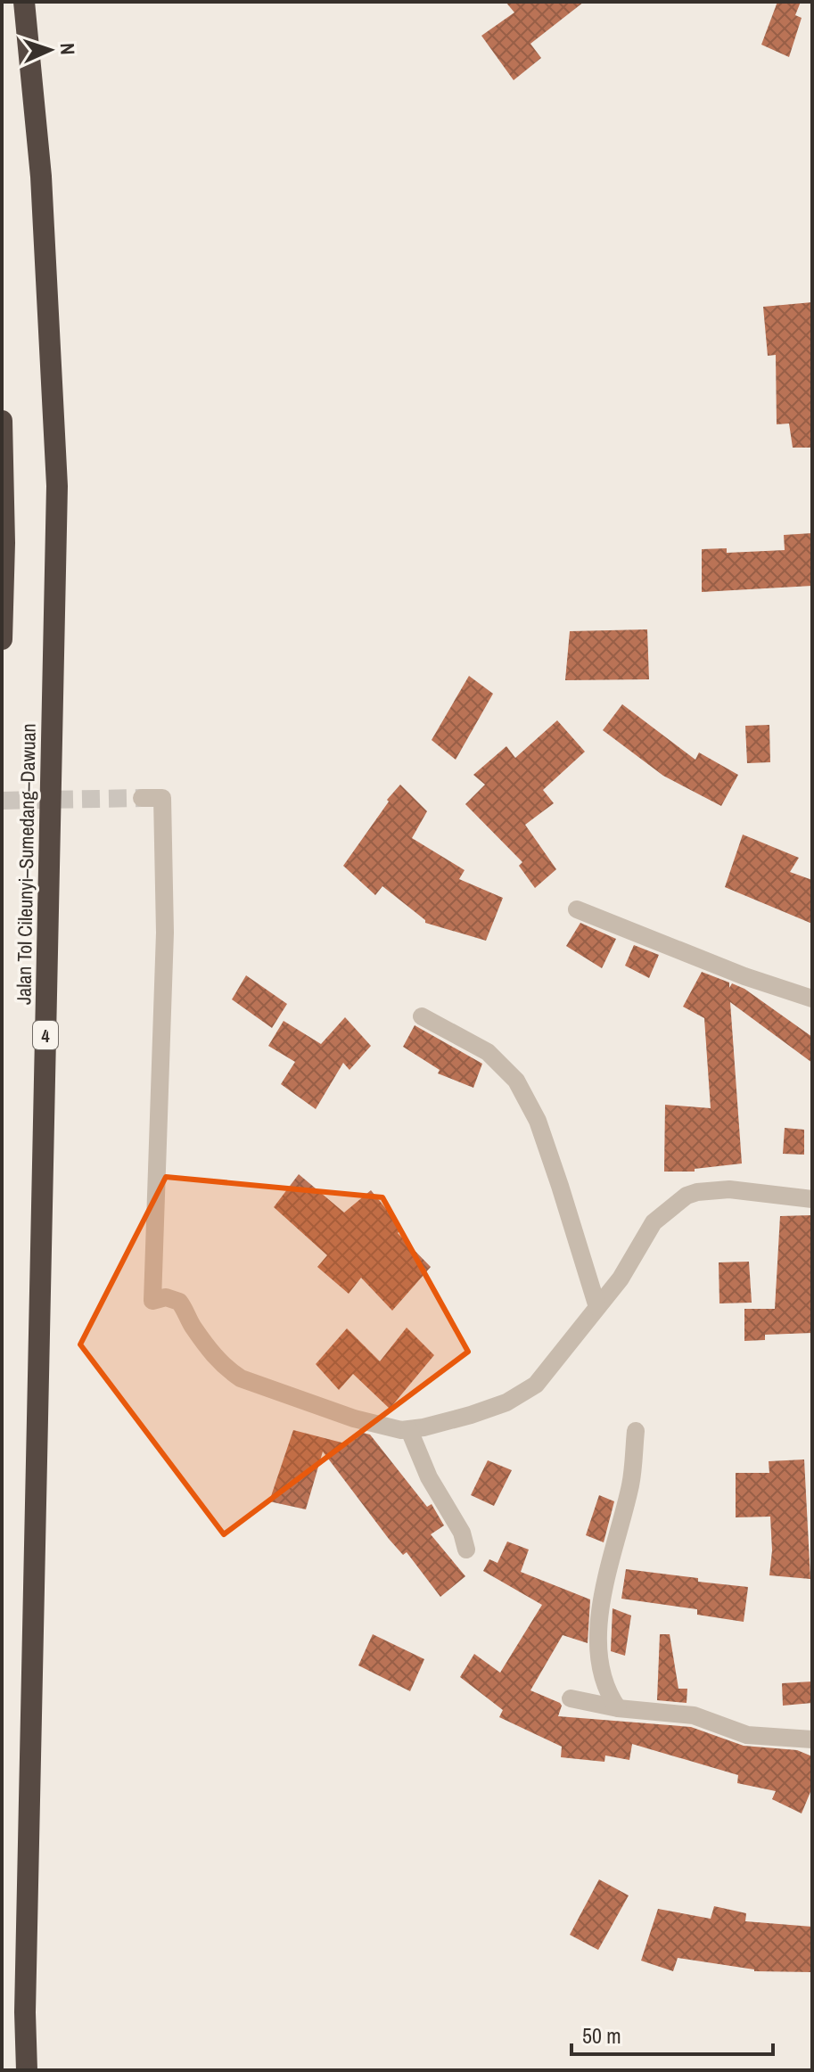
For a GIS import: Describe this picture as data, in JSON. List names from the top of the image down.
{
  "streets": {
    "highway": ["Jalan Tol Cileunyi–Sumedang–Dawuan", "4"]
  },
  "scale_bar": "50 m",
  "north": "right"
}
